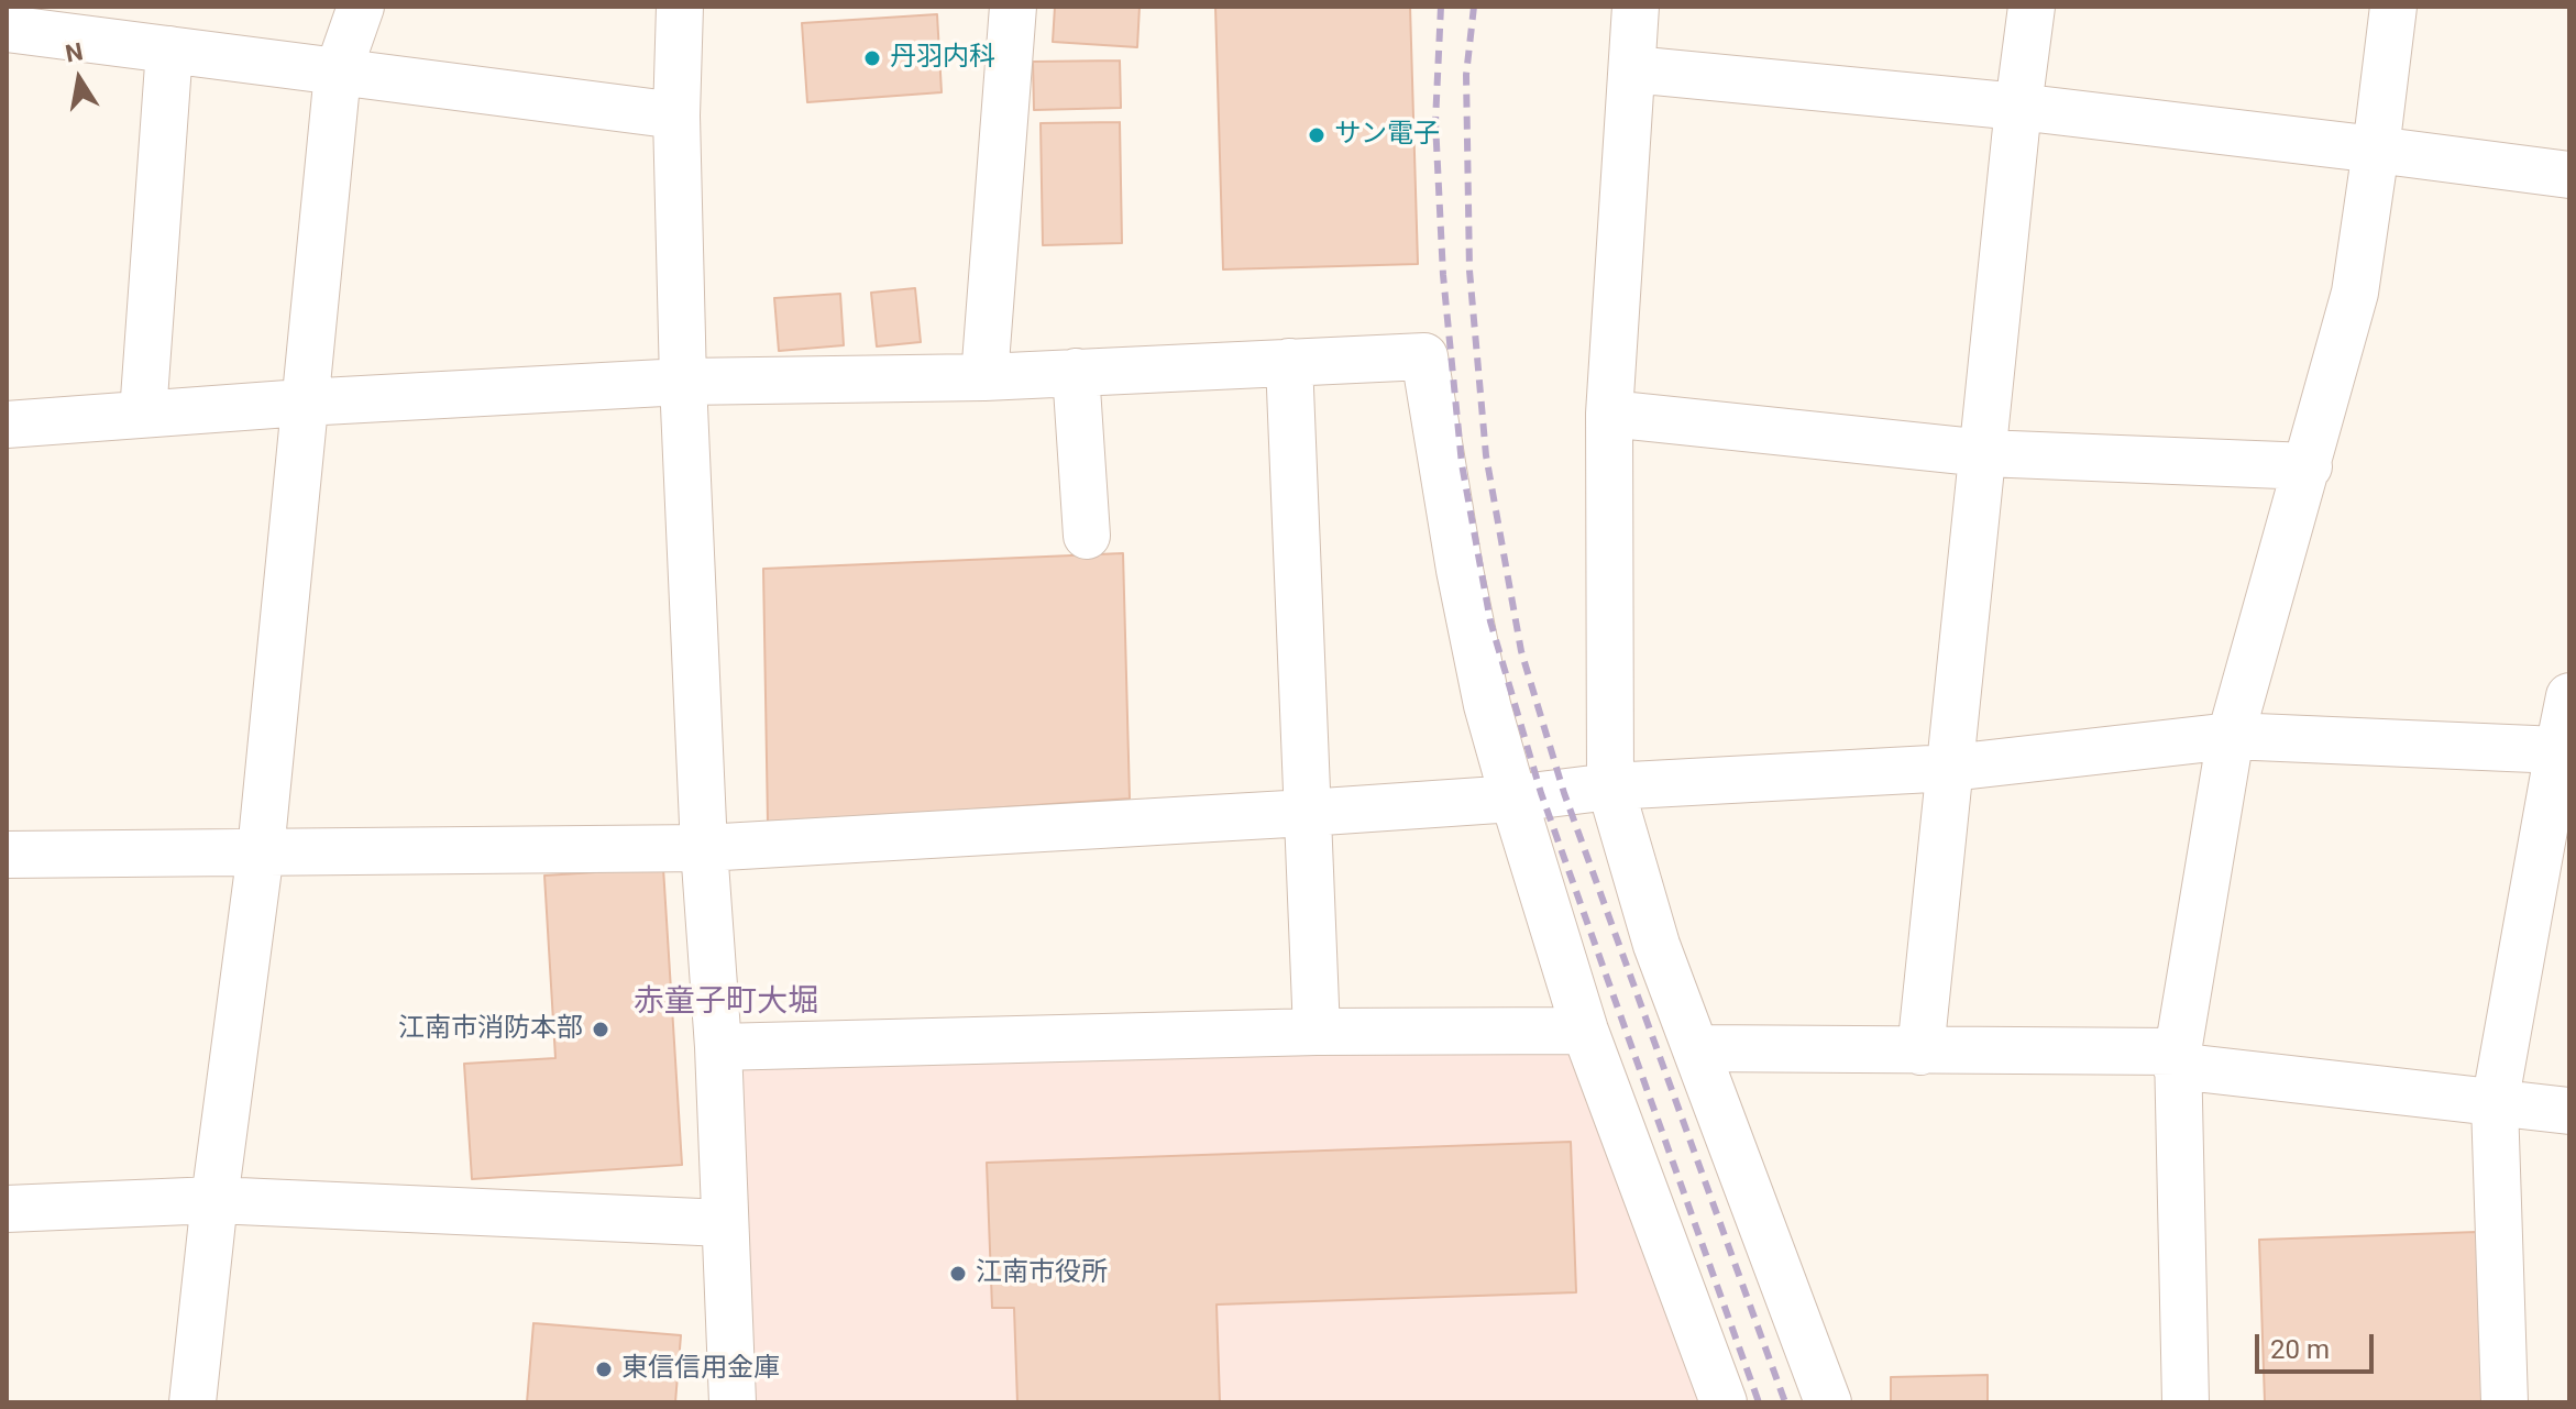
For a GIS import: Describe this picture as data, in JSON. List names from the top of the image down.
{
  "districts": ["赤童子町大堀"],
  "places": [
    "丹羽内科",
    "サン電子",
    "江南市消防本部",
    "江南市役所",
    "東信信用金庫"
  ],
  "scale_bar": "20 m",
  "north": "top"
}
